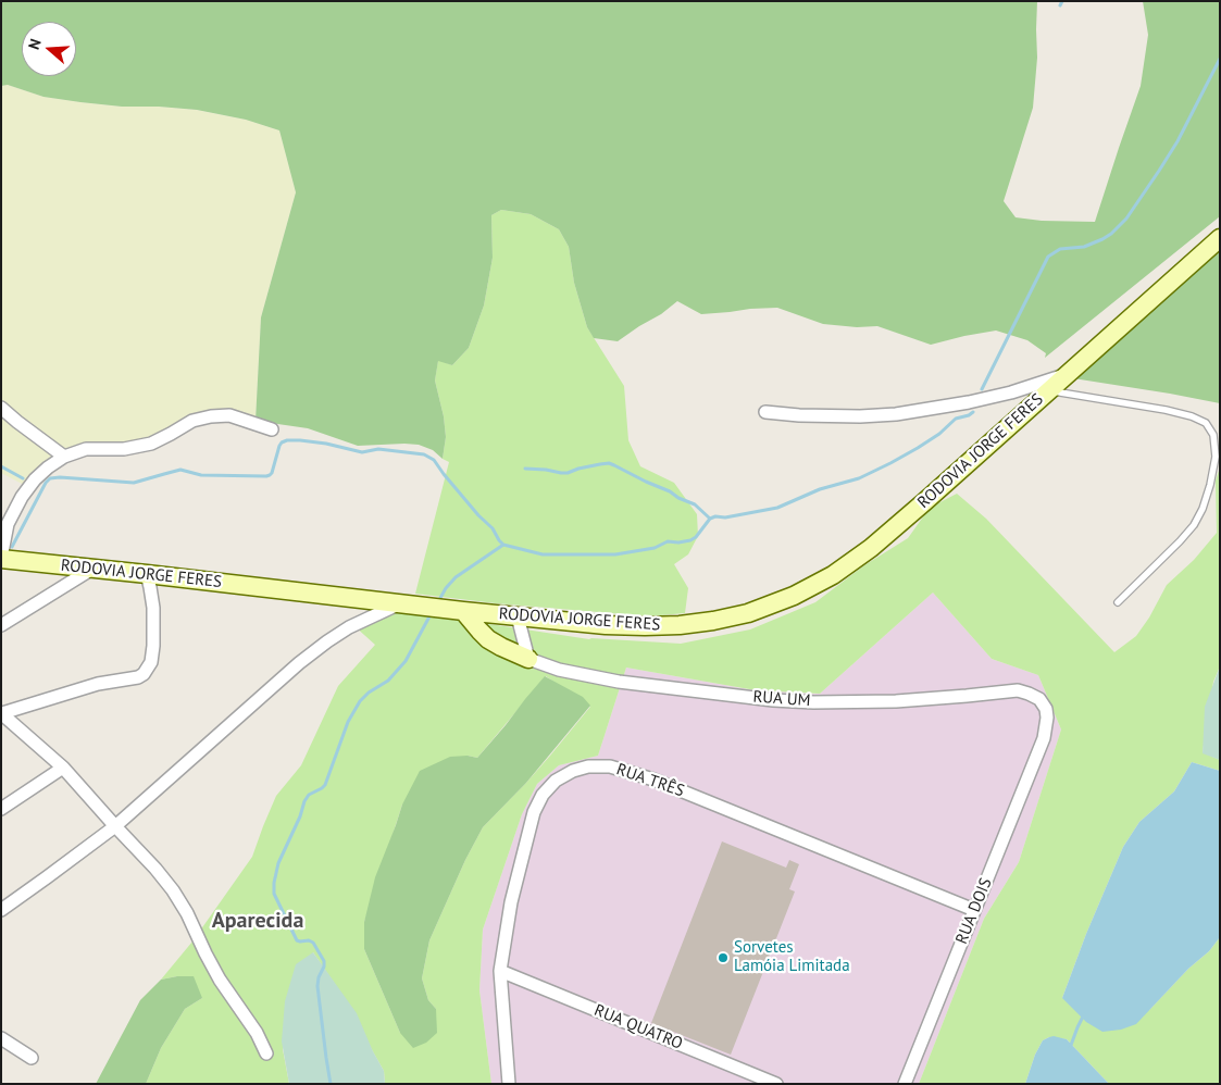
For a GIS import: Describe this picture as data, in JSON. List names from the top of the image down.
{
  "streets": {
    "main road": ["RODOVIA JORGE FERES"],
    "street": [
      "RUA UM",
      "RUA TRÊS",
      "RUA DOIS",
      "RUA QUATRO"
    ]
  },
  "crossings": [
    ["RUA UM", "RUA DOIS"],
    ["RUA TRÊS", "RUA DOIS"],
    ["RUA TRÊS", "RUA QUATRO"]
  ],
  "districts": ["Aparecida"],
  "places": ["Sorvetes Lamóia Limitada"],
  "north": "left"
}
